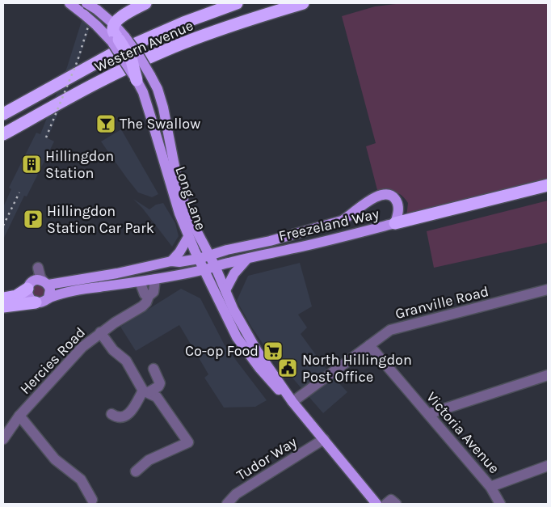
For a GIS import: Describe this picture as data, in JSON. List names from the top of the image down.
{
  "streets": {
    "highway": ["Western Avenue"],
    "main road": ["Long Lane", "Freezeland Way"],
    "street": [
      "Granville Road",
      "Hercies Road",
      "Victoria Avenue",
      "Tudor Way"
    ]
  },
  "crossings": [
    ["Long Lane", "Freezeland Way"],
    ["Long Lane", "Granville Road"],
    ["Long Lane", "Tudor Way"],
    ["Freezeland Way", "Hercies Road"],
    ["Granville Road", "Victoria Avenue"]
  ],
  "places": {
    "bar": ["The Swallow"],
    "building": ["Hillingdon Station"],
    "parking": ["Hillingdon Station Car Park"],
    "supermarket": ["Co-op Food"],
    "public building": ["North Hillingdon Post Office"]
  }
}
